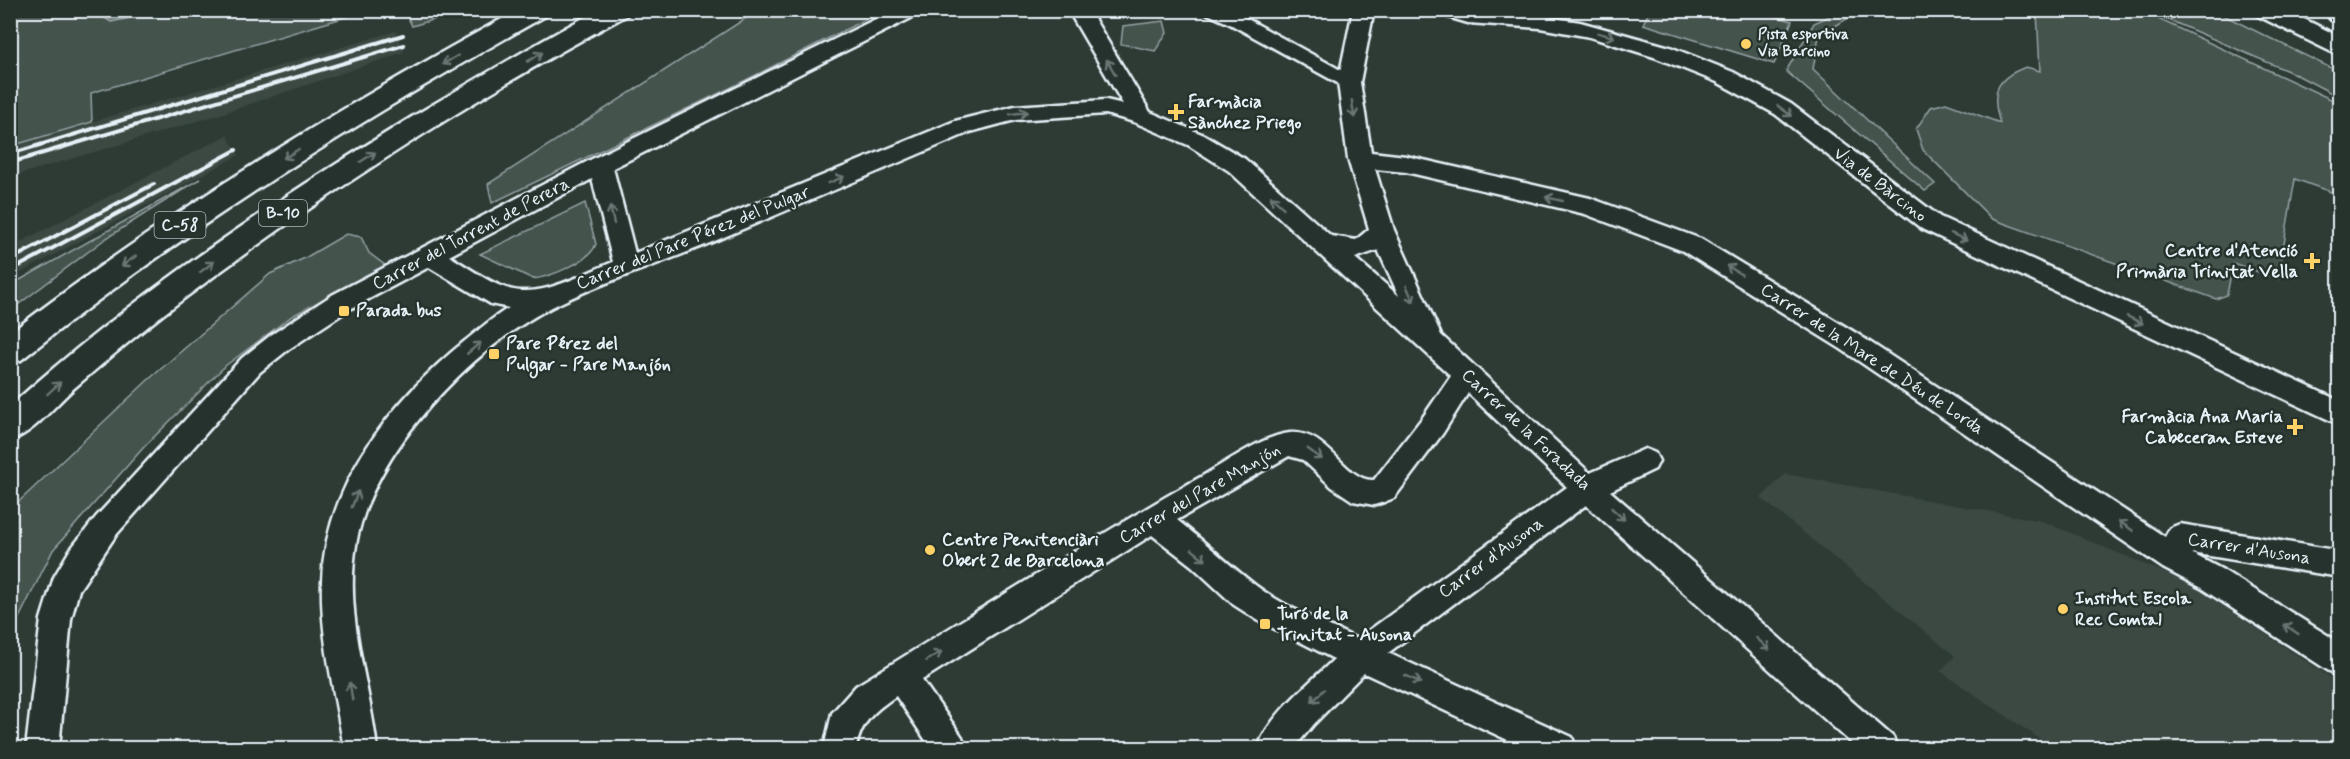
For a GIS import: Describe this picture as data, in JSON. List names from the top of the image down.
{
  "streets": {
    "highway": ["B-10", "C-58"],
    "street": [
      "Via de Bàrcino",
      "Carrer del Torrent de Perera",
      "Carrer del Pare Pérez del Pulgar",
      "Carrer de la Mare de Déu de Lorda",
      "Carrer de la Foradada",
      "Carrer del Pare Manjón",
      "Carrer d'Ausona"
    ]
  },
  "crossings": [
    ["Carrer del Pare Pérez del Pulgar", "Carrer de la Foradada"],
    ["Carrer de la Mare de Déu de Lorda", "Carrer de la Foradada"],
    ["Carrer de la Mare de Déu de Lorda", "Carrer d'Ausona"],
    ["Carrer de la Foradada", "Carrer del Pare Manjón"],
    ["Carrer de la Foradada", "Carrer d'Ausona"]
  ],
  "one_way": [
    "Via de Bàrcino",
    "Carrer de la Mare de Déu de Lorda",
    "Carrer de la Foradada",
    "Carrer del Pare Manjón"
  ],
  "places": {
    "other": ["Pista esportiva Via Barcino", "Centre Penitenciàri Obert 2 de Barcelona", "Institut Escola Rec Comtal"],
    "health": ["Farmàcia Sànchez Priego", "Centre d'Atenció Primària Trinitat Vella", "Farmàcia Ana Maria Cabeceran Esteve"],
    "transit": ["Parada bus", "Pare Pérez del Pulgar - Pare Manjón", "Turó de la Trinitat - Ausona"]
  }
}
